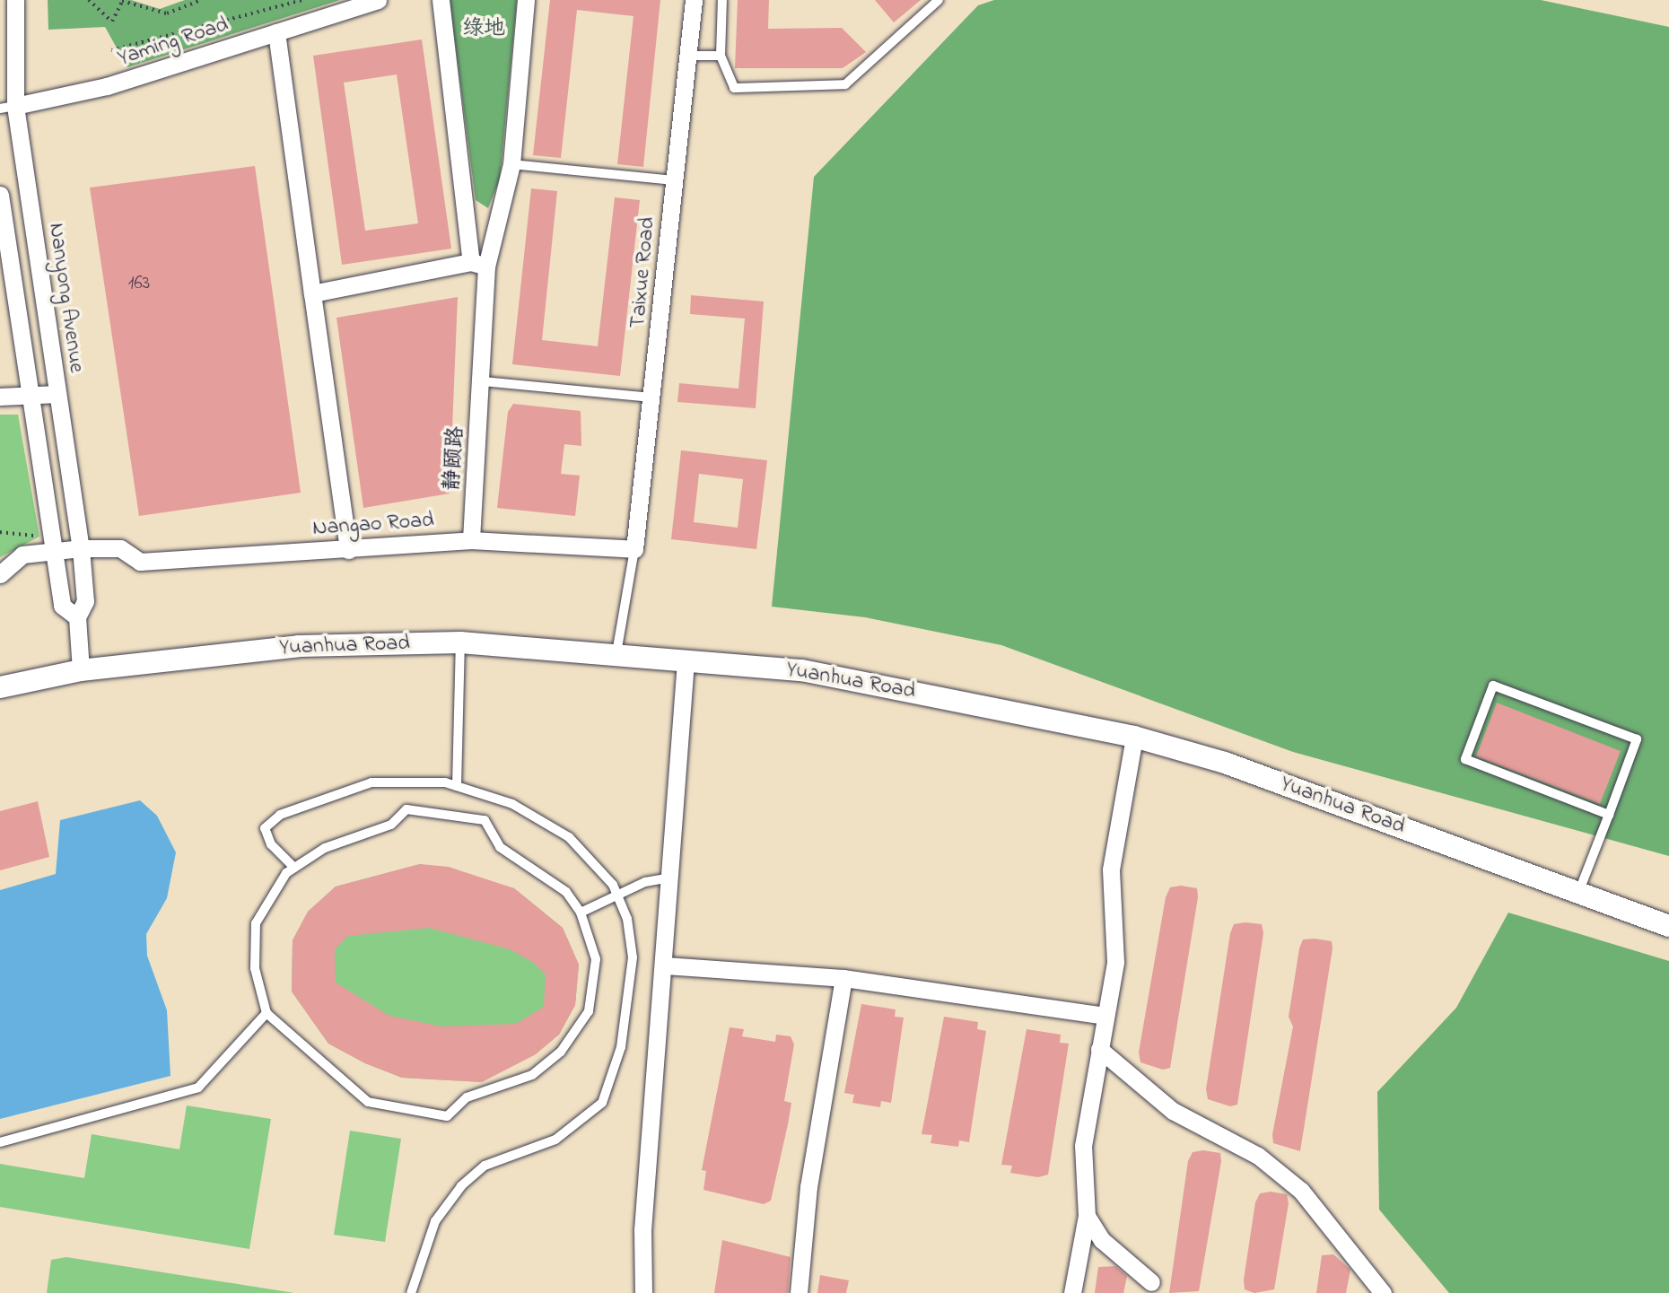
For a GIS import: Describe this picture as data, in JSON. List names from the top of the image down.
{
  "streets": {
    "street": [
      "Yaming Road",
      "Taixue Road",
      "Nanyong Avenue",
      "静颐路",
      "Nangao Road",
      "Yuanhua Road"
    ]
  },
  "crossings": [
    ["Yaming Road", "Nanyong Avenue"],
    ["Taixue Road", "Nangao Road"],
    ["Nanyong Avenue", "Nangao Road"],
    ["静颐路", "Nangao Road"]
  ],
  "parks": ["绿地"],
  "house_numbers": ["163"]
}
